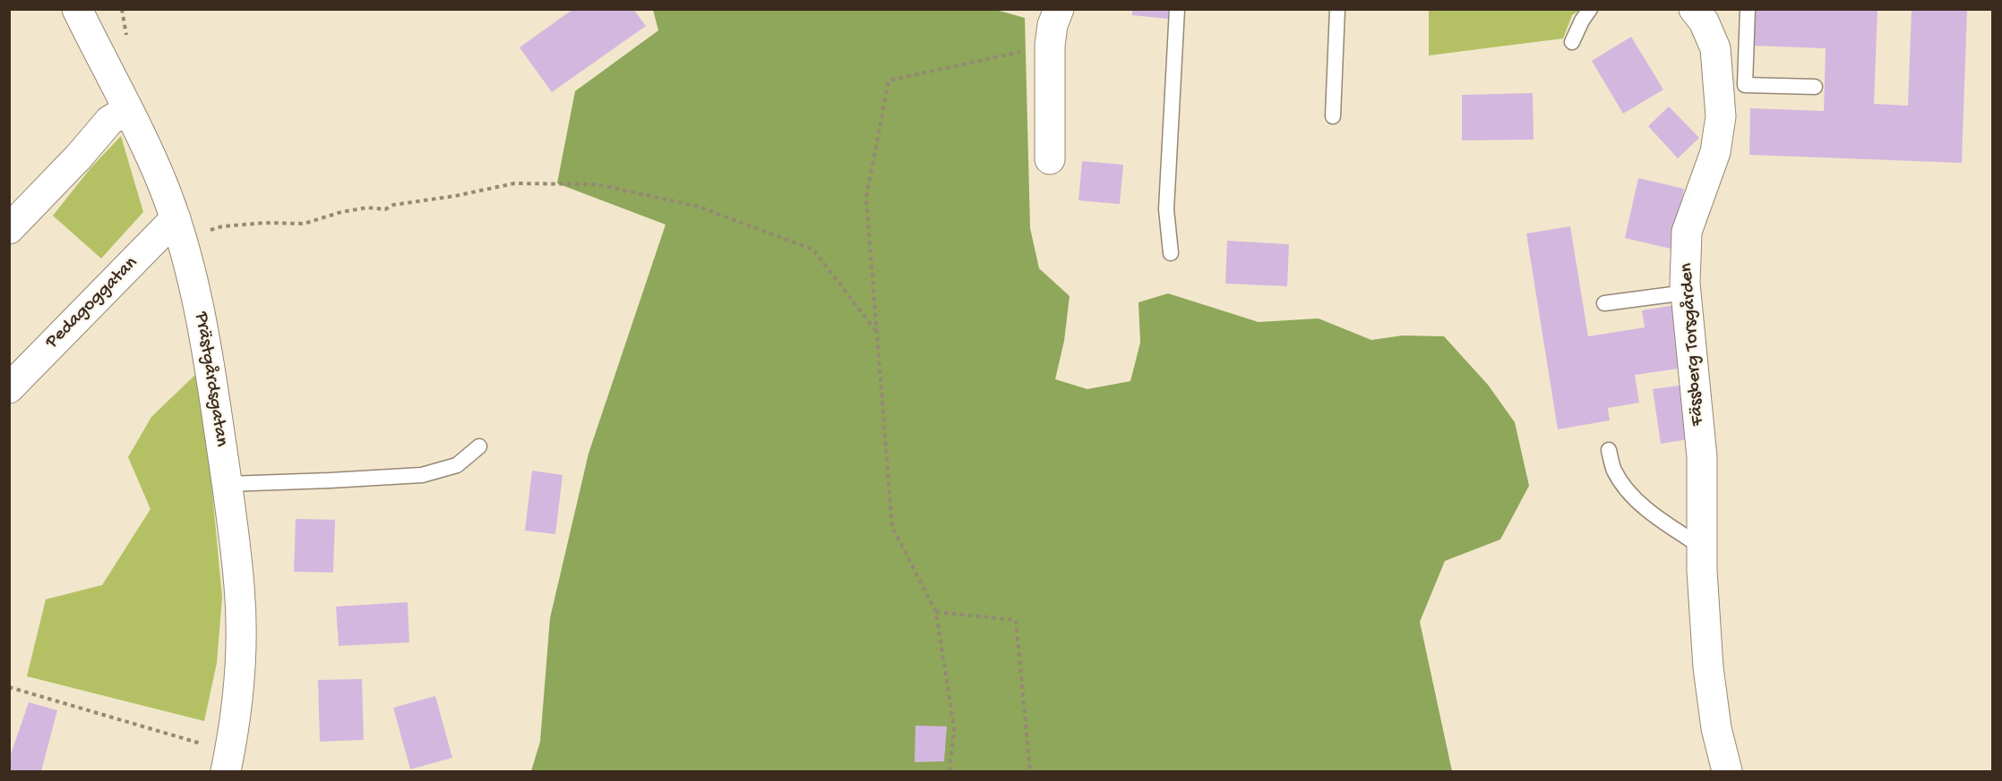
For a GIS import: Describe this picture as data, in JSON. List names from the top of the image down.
{
  "streets": {
    "street": ["Pedagoggatan", "Fässberg Torsgården", "Prästgårdsgatan"]
  },
  "crossings": [
    ["Pedagoggatan", "Prästgårdsgatan"]
  ]
}
